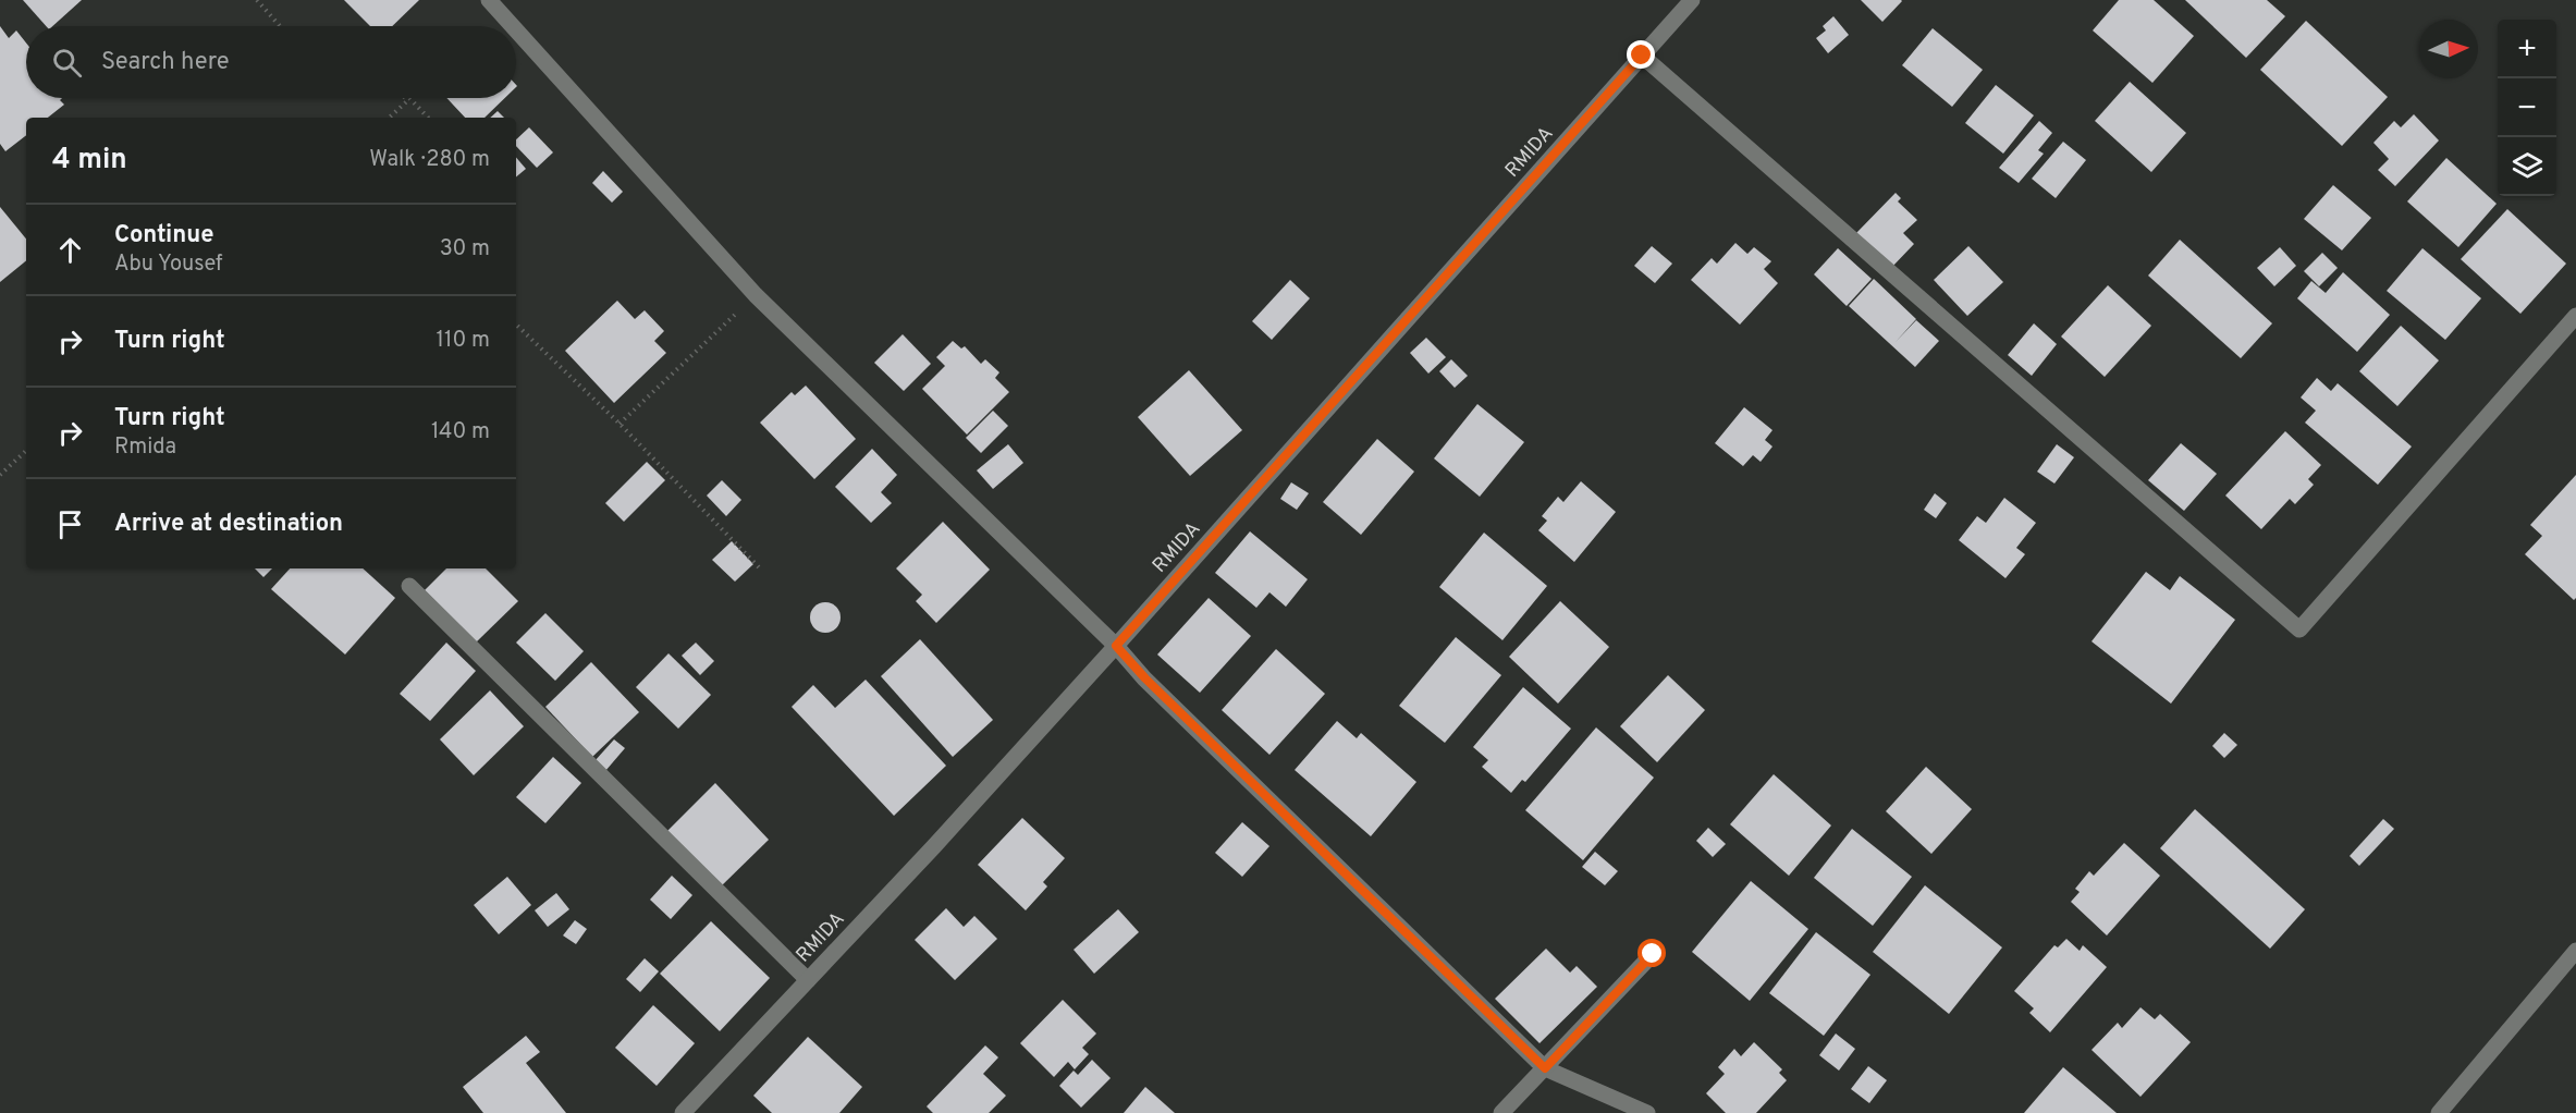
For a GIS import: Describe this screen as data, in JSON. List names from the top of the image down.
{
  "streets": {
    "street": ["RMIDA"]
  },
  "north": "right",
  "page": {
    "map_buttons": ["+", "−"],
    "search": "Search here",
    "heading": ["4 min", "Walk · 280 m"],
    "list": [
      ["Continue", "Abu Yousef", "30 m"],
      ["Turn right", "110 m"],
      ["Turn right", "Rmida", "140 m"],
      "Arrive at destination"
    ]
  }
}
